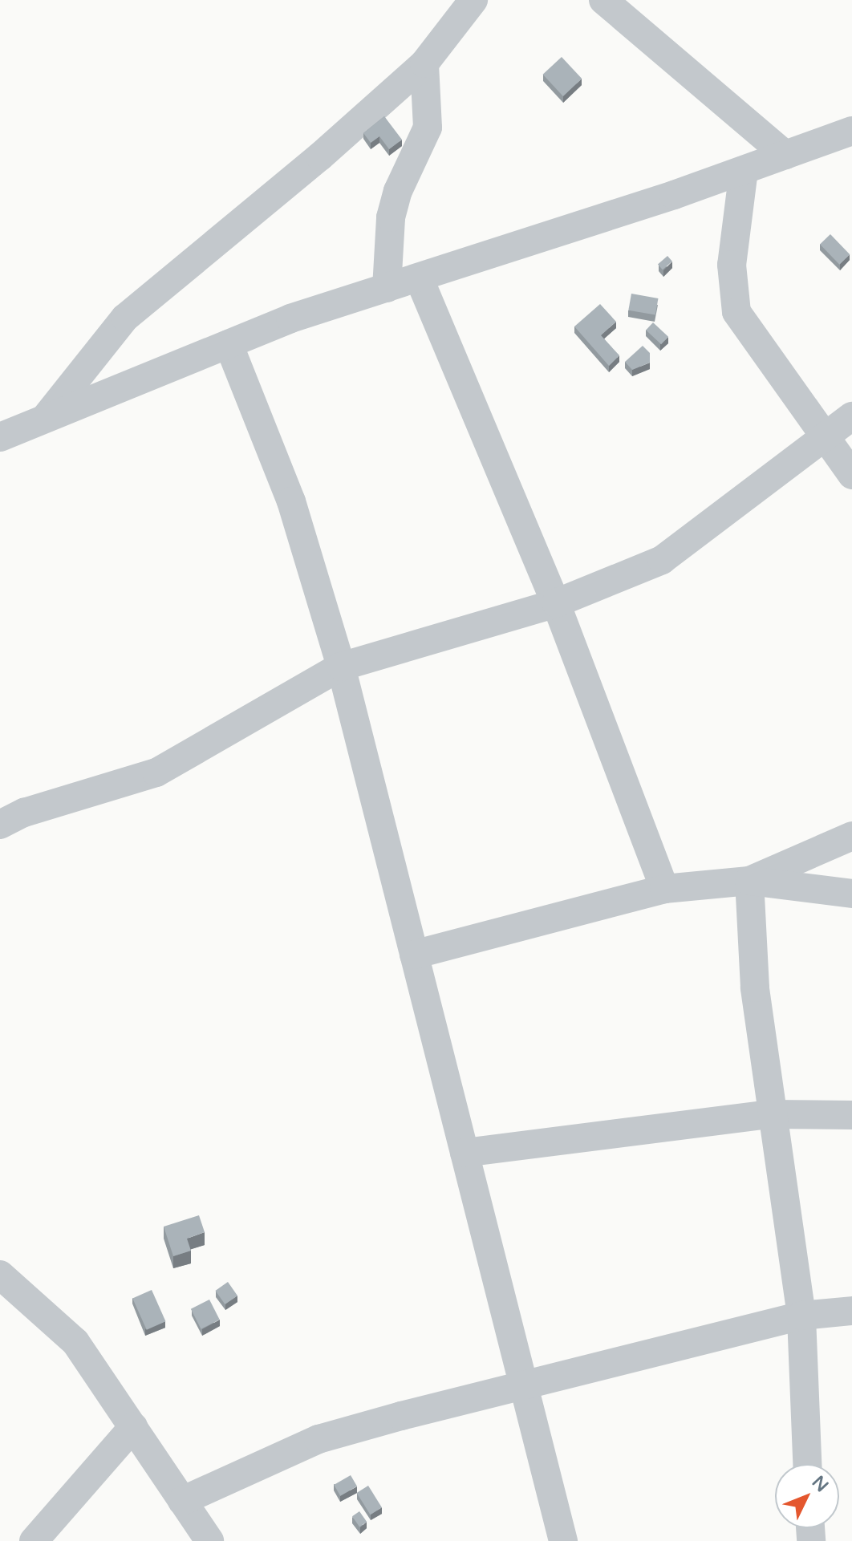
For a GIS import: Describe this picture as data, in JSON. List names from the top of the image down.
{
  "north": "top right"
}
